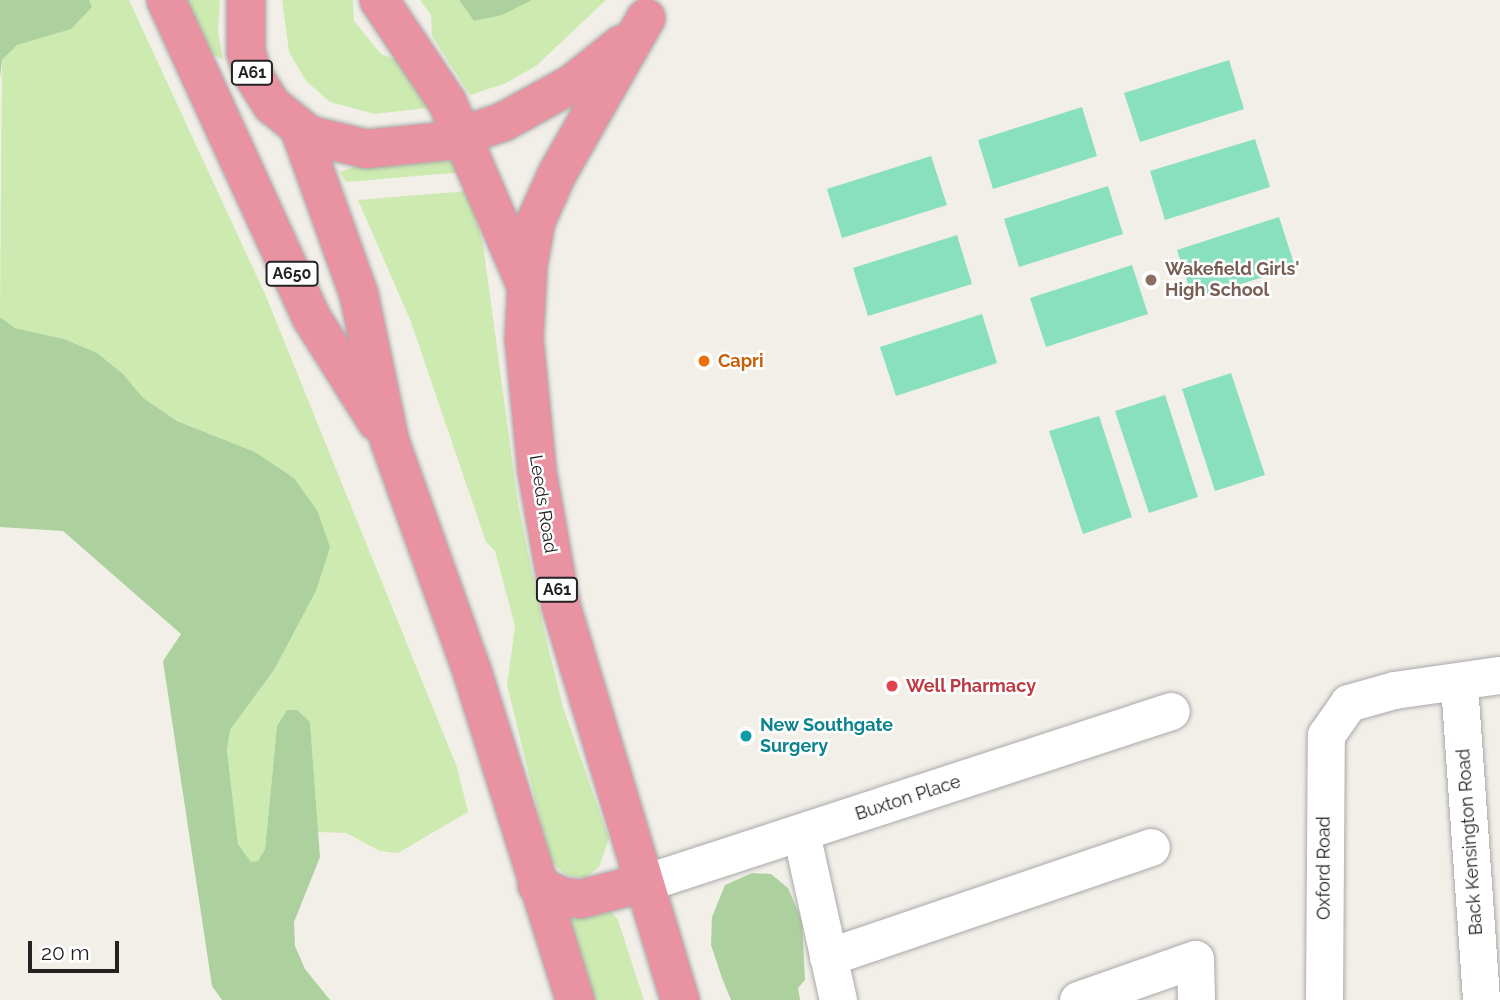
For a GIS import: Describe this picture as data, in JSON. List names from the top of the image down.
{
  "streets": {
    "highway": ["A61", "A650", "Leeds Road"],
    "street": ["Buxton Place", "Back Kensington Road", "Oxford Road"]
  },
  "crossings": [
    ["A61", "A650"],
    ["A61", "Leeds Road"],
    ["Leeds Road", "Buxton Place"],
    ["Back Kensington Road", "Oxford Road"]
  ],
  "places": [
    "Wakefield Girls' High School",
    "Capri",
    "Well Pharmacy",
    "New Southgate Surgery"
  ],
  "scale_bar": "20 m"
}
